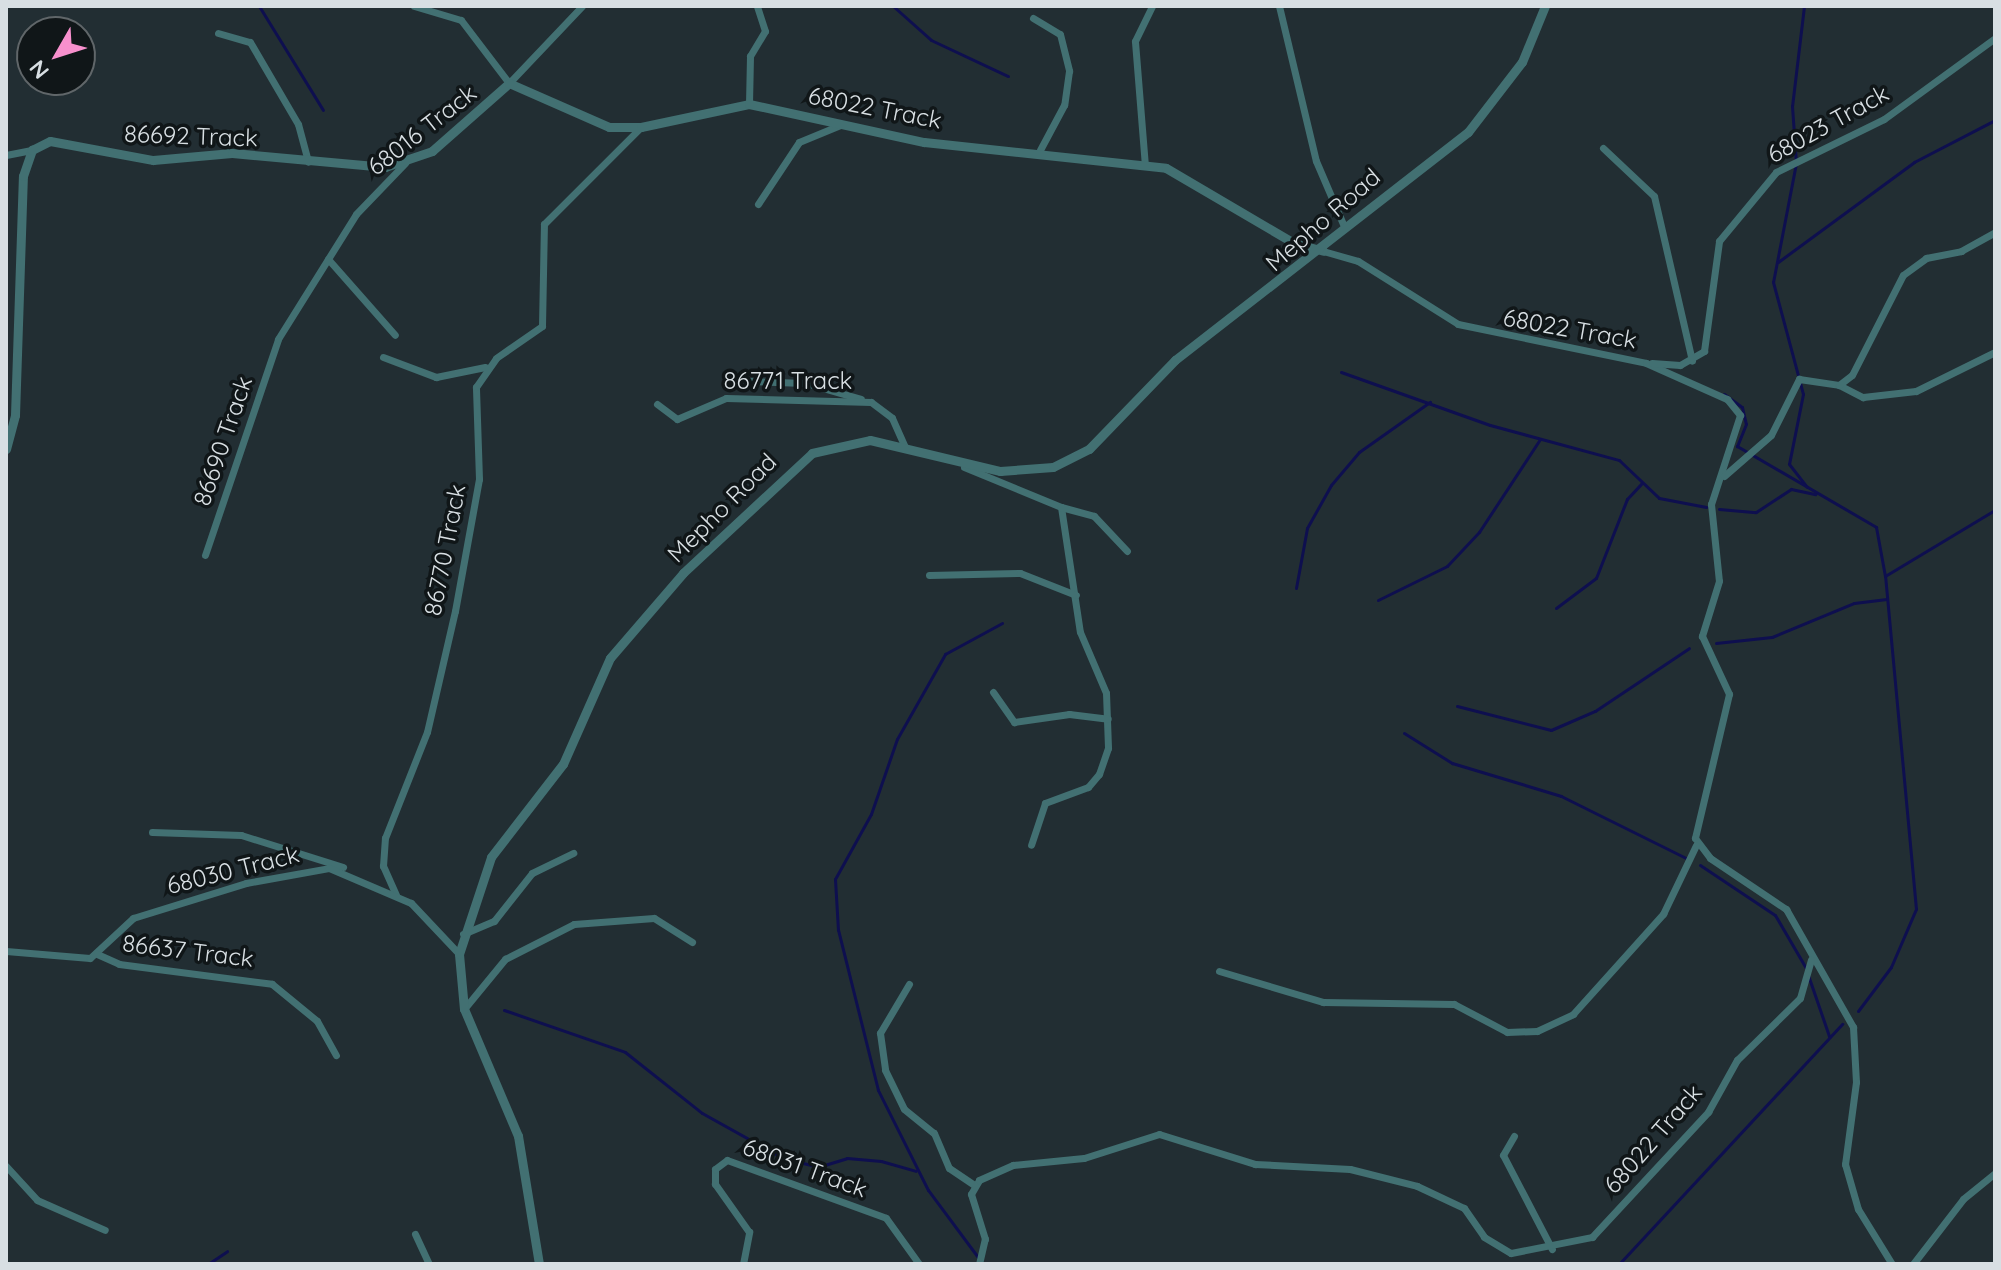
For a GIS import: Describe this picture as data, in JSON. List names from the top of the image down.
{
  "streets": {
    "street": [
      "68022 Track",
      "68023 Track",
      "68016 Track",
      "86692 Track",
      "Mepho Road",
      "86771 Track",
      "86690 Track",
      "86770 Track",
      "68030 Track",
      "86637 Track",
      "68031 Track"
    ]
  },
  "crossings": [
    ["68022 Track", "68016 Track"],
    ["68022 Track", "Mepho Road"],
    ["68016 Track", "86692 Track"],
    ["68016 Track", "86690 Track"],
    ["Mepho Road", "86771 Track"],
    ["Mepho Road", "68030 Track"],
    ["86770 Track", "68030 Track"],
    ["68030 Track", "86637 Track"]
  ],
  "north": "bottom left"
}
